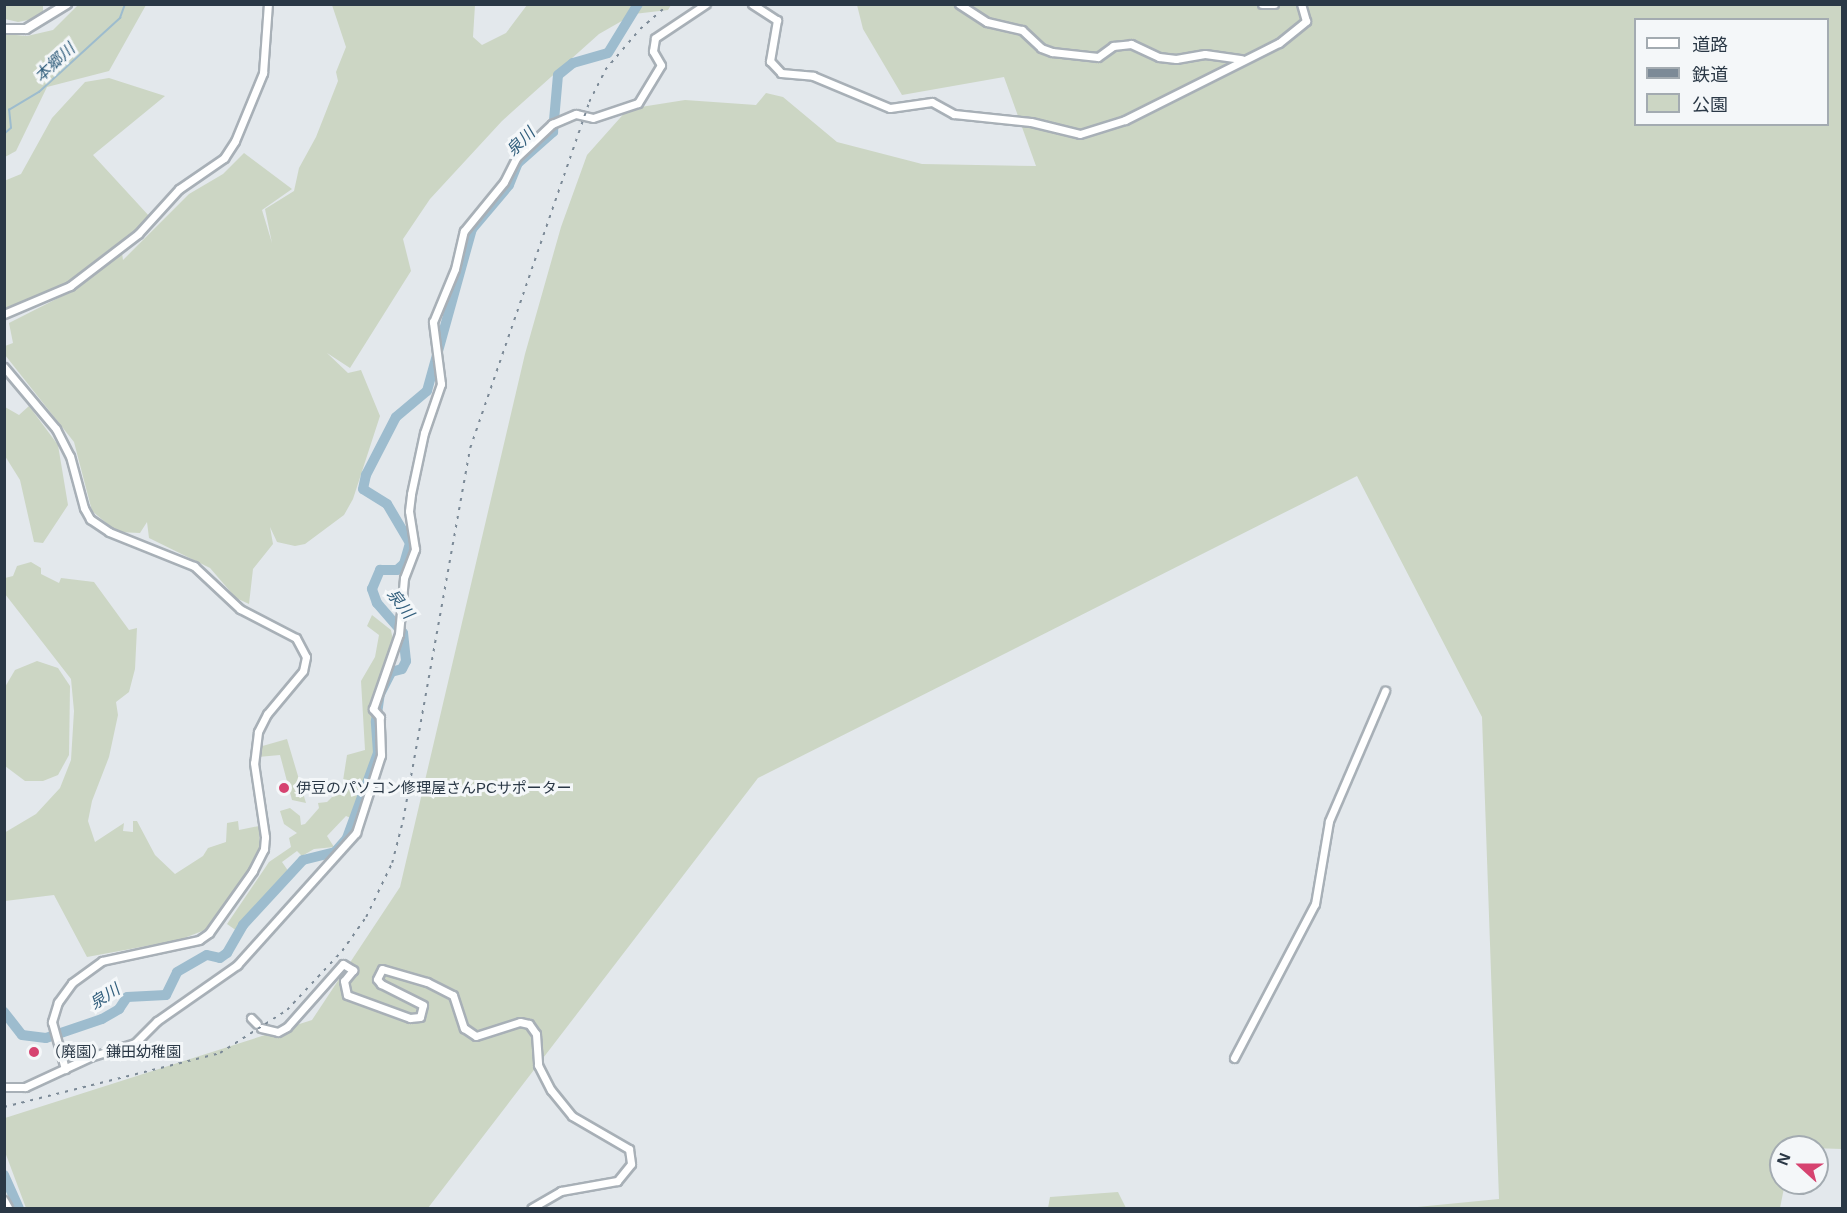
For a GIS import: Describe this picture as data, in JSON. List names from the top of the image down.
{
  "water": ["本郷川", "泉川"],
  "places": ["伊豆のパソコン修理屋さんPCサポーター", "（廃園）鎌田幼稚園"],
  "legend": ["道路", "鉄道", "公園"],
  "north": "left"
}
